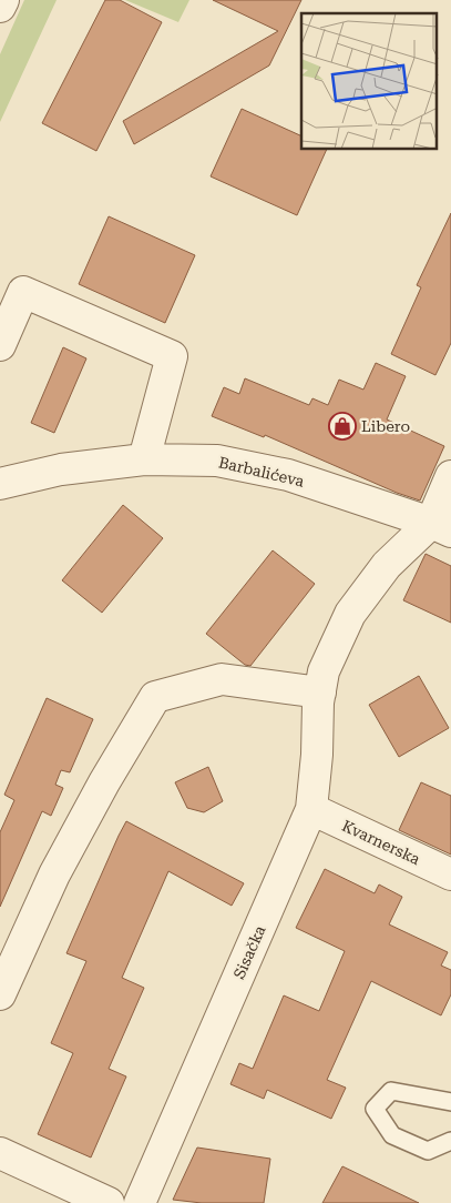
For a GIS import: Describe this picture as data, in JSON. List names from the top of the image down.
{
  "streets": {
    "street": ["Barbalićeva", "Kvarnerska", "Sisačka"]
  },
  "crossings": [
    ["Barbalićeva", "Sisačka"],
    ["Kvarnerska", "Sisačka"]
  ],
  "places": {
    "shop": ["Libero"]
  }
}
